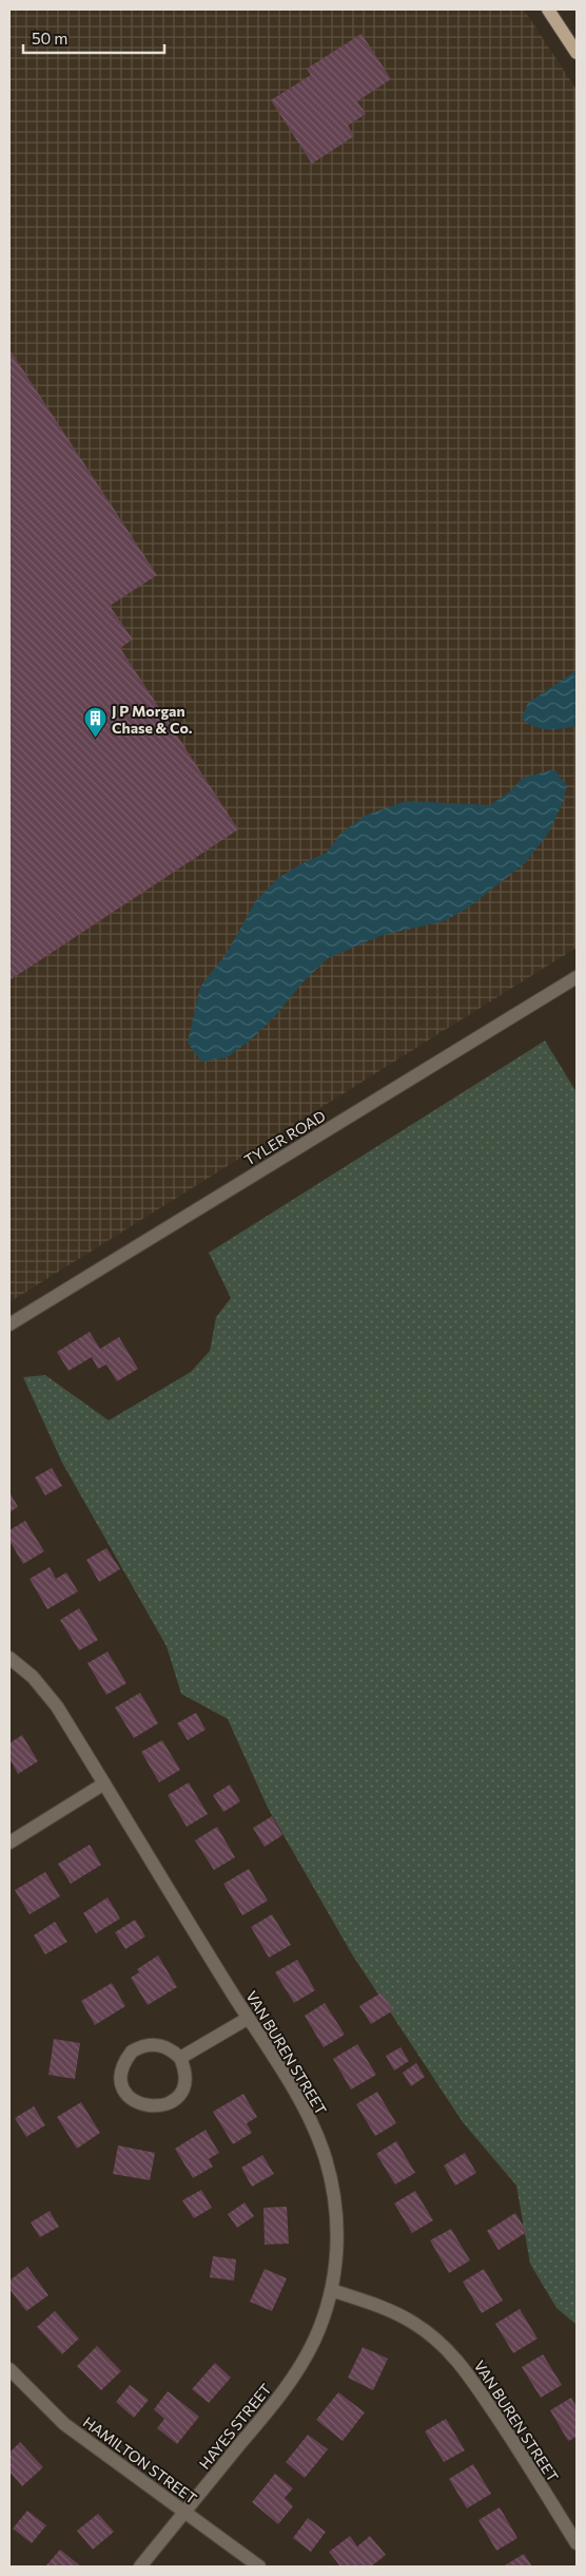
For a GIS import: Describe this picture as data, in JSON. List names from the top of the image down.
{
  "streets": {
    "street": [
      "TYLER ROAD",
      "VAN BUREN STREET",
      "HAYES STREET",
      "HAMILTON STREET"
    ]
  },
  "crossings": [
    ["VAN BUREN STREET", "HAYES STREET"],
    ["HAYES STREET", "HAMILTON STREET"]
  ],
  "places": {
    "building": ["J P Morgan Chase & Co."]
  },
  "scale_bar": "50 m"
}
